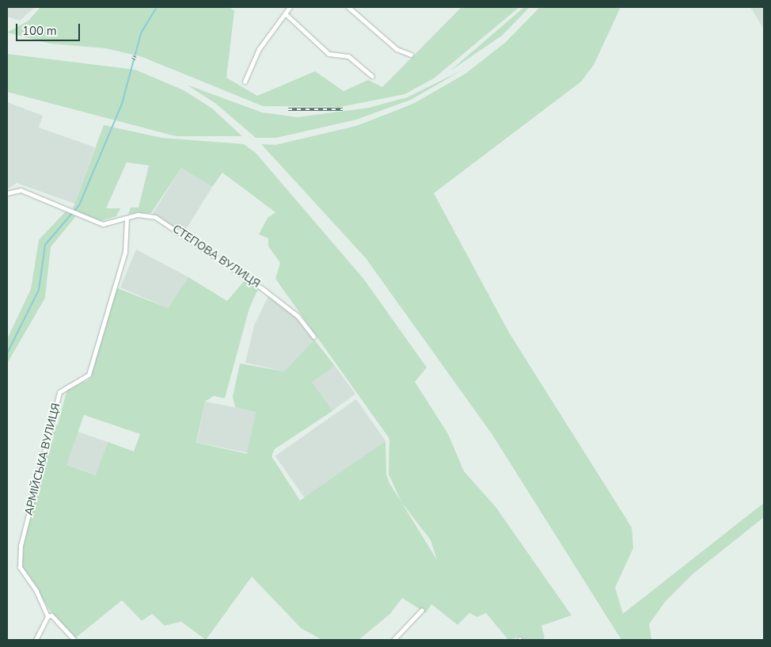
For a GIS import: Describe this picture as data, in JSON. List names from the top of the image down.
{
  "streets": {
    "street": ["СТЕПОВА ВУЛИЦЯ", "АРМІЙСЬКА ВУЛИЦЯ"]
  },
  "crossings": [
    ["СТЕПОВА ВУЛИЦЯ", "АРМІЙСЬКА ВУЛИЦЯ"]
  ],
  "scale_bar": "100 m"
}
